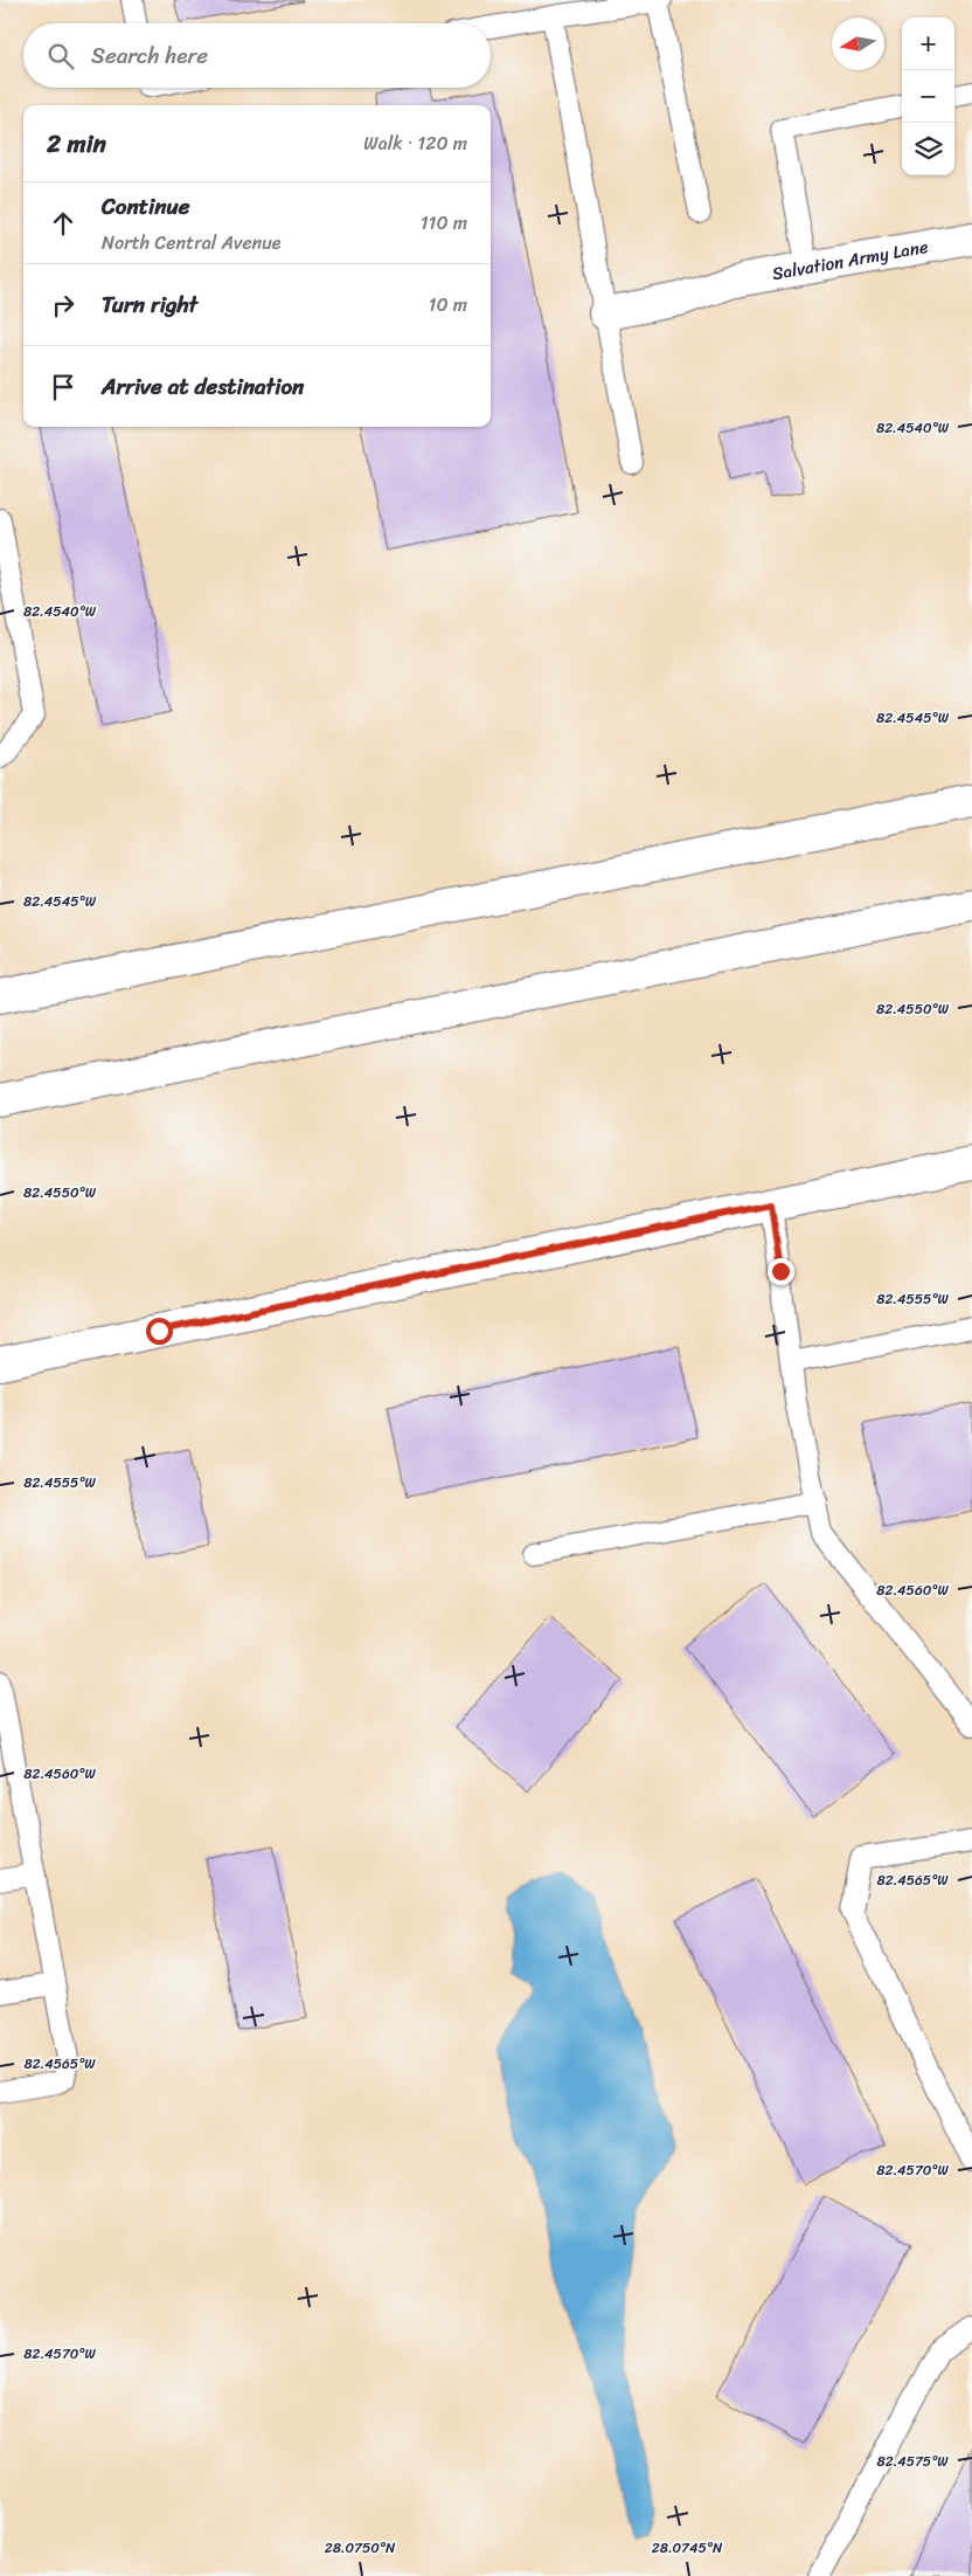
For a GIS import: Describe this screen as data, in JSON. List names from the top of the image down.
{
  "streets": {
    "main road": ["Salvation Army Lane"]
  },
  "north": "left",
  "page": {
    "map_buttons": ["+", "−"],
    "search": "Search here",
    "heading": ["2 min", "Walk · 120 m"],
    "list": [
      ["Continue", "North Central Avenue", "110 m"],
      ["Turn right", "10 m"],
      "Arrive at destination"
    ]
  },
  "coordinates": [
    "82.4540°W",
    "82.4545°W",
    "82.4550°W",
    "82.4555°W",
    "82.4560°W",
    "82.4565°W",
    "82.4570°W",
    "82.4575°W",
    "28.0750°N",
    "28.0745°N"
  ]
}
